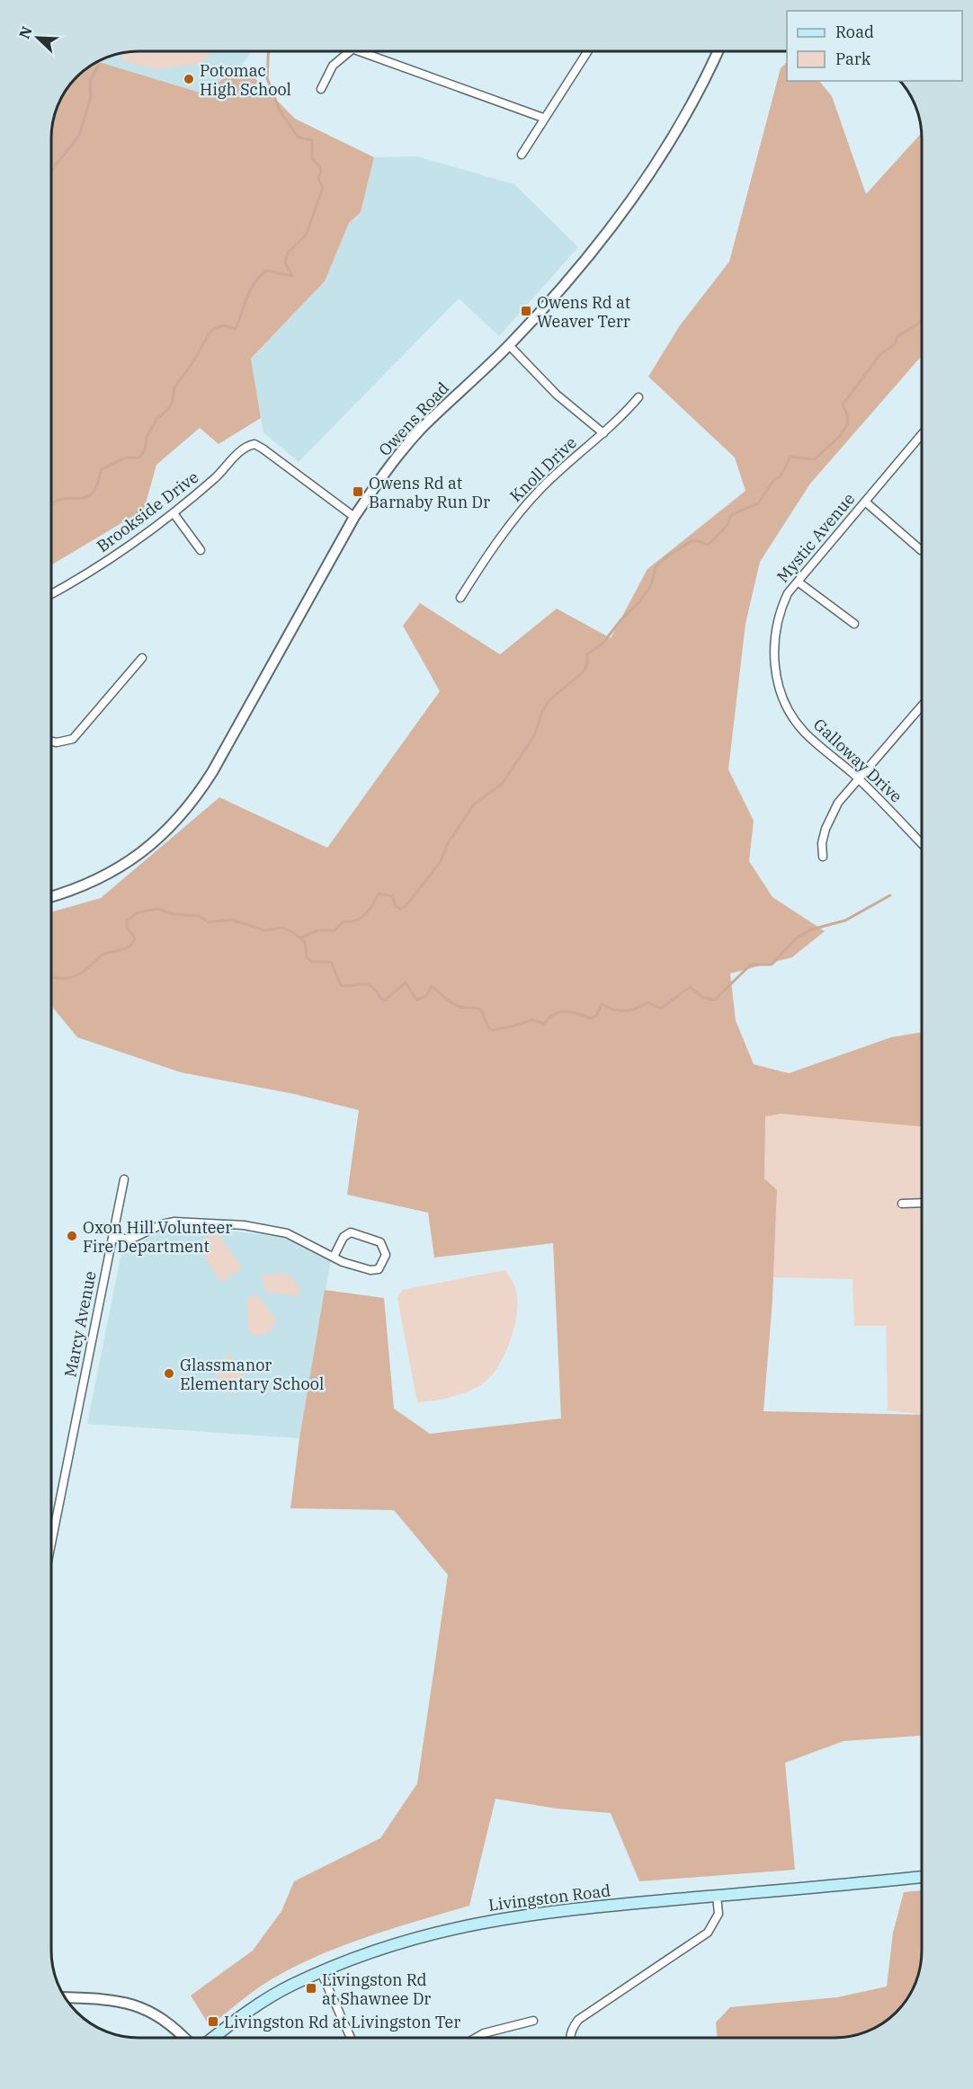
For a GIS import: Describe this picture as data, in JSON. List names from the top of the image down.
{
  "streets": {
    "main road": ["Livingston Road"],
    "street": [
      "Owens Road",
      "Knoll Drive",
      "Brookside Drive",
      "Mystic Avenue",
      "Galloway Drive",
      "Marcy Avenue"
    ]
  },
  "crossings": [
    ["Owens Road", "Brookside Drive"],
    ["Mystic Avenue", "Galloway Drive"]
  ],
  "places": {
    "other": ["Potomac High School", "Oxon Hill Volunteer Fire Department", "Glassmanor Elementary School"],
    "transit": [
      "Owens Rd at Weaver Terr",
      "Owens Rd at Barnaby Run Dr",
      "Livingston Rd at Shawnee Dr",
      "Livingston Rd at Livingston Ter"
    ]
  },
  "legend": ["Road", "Park"],
  "north": "top left"
}
